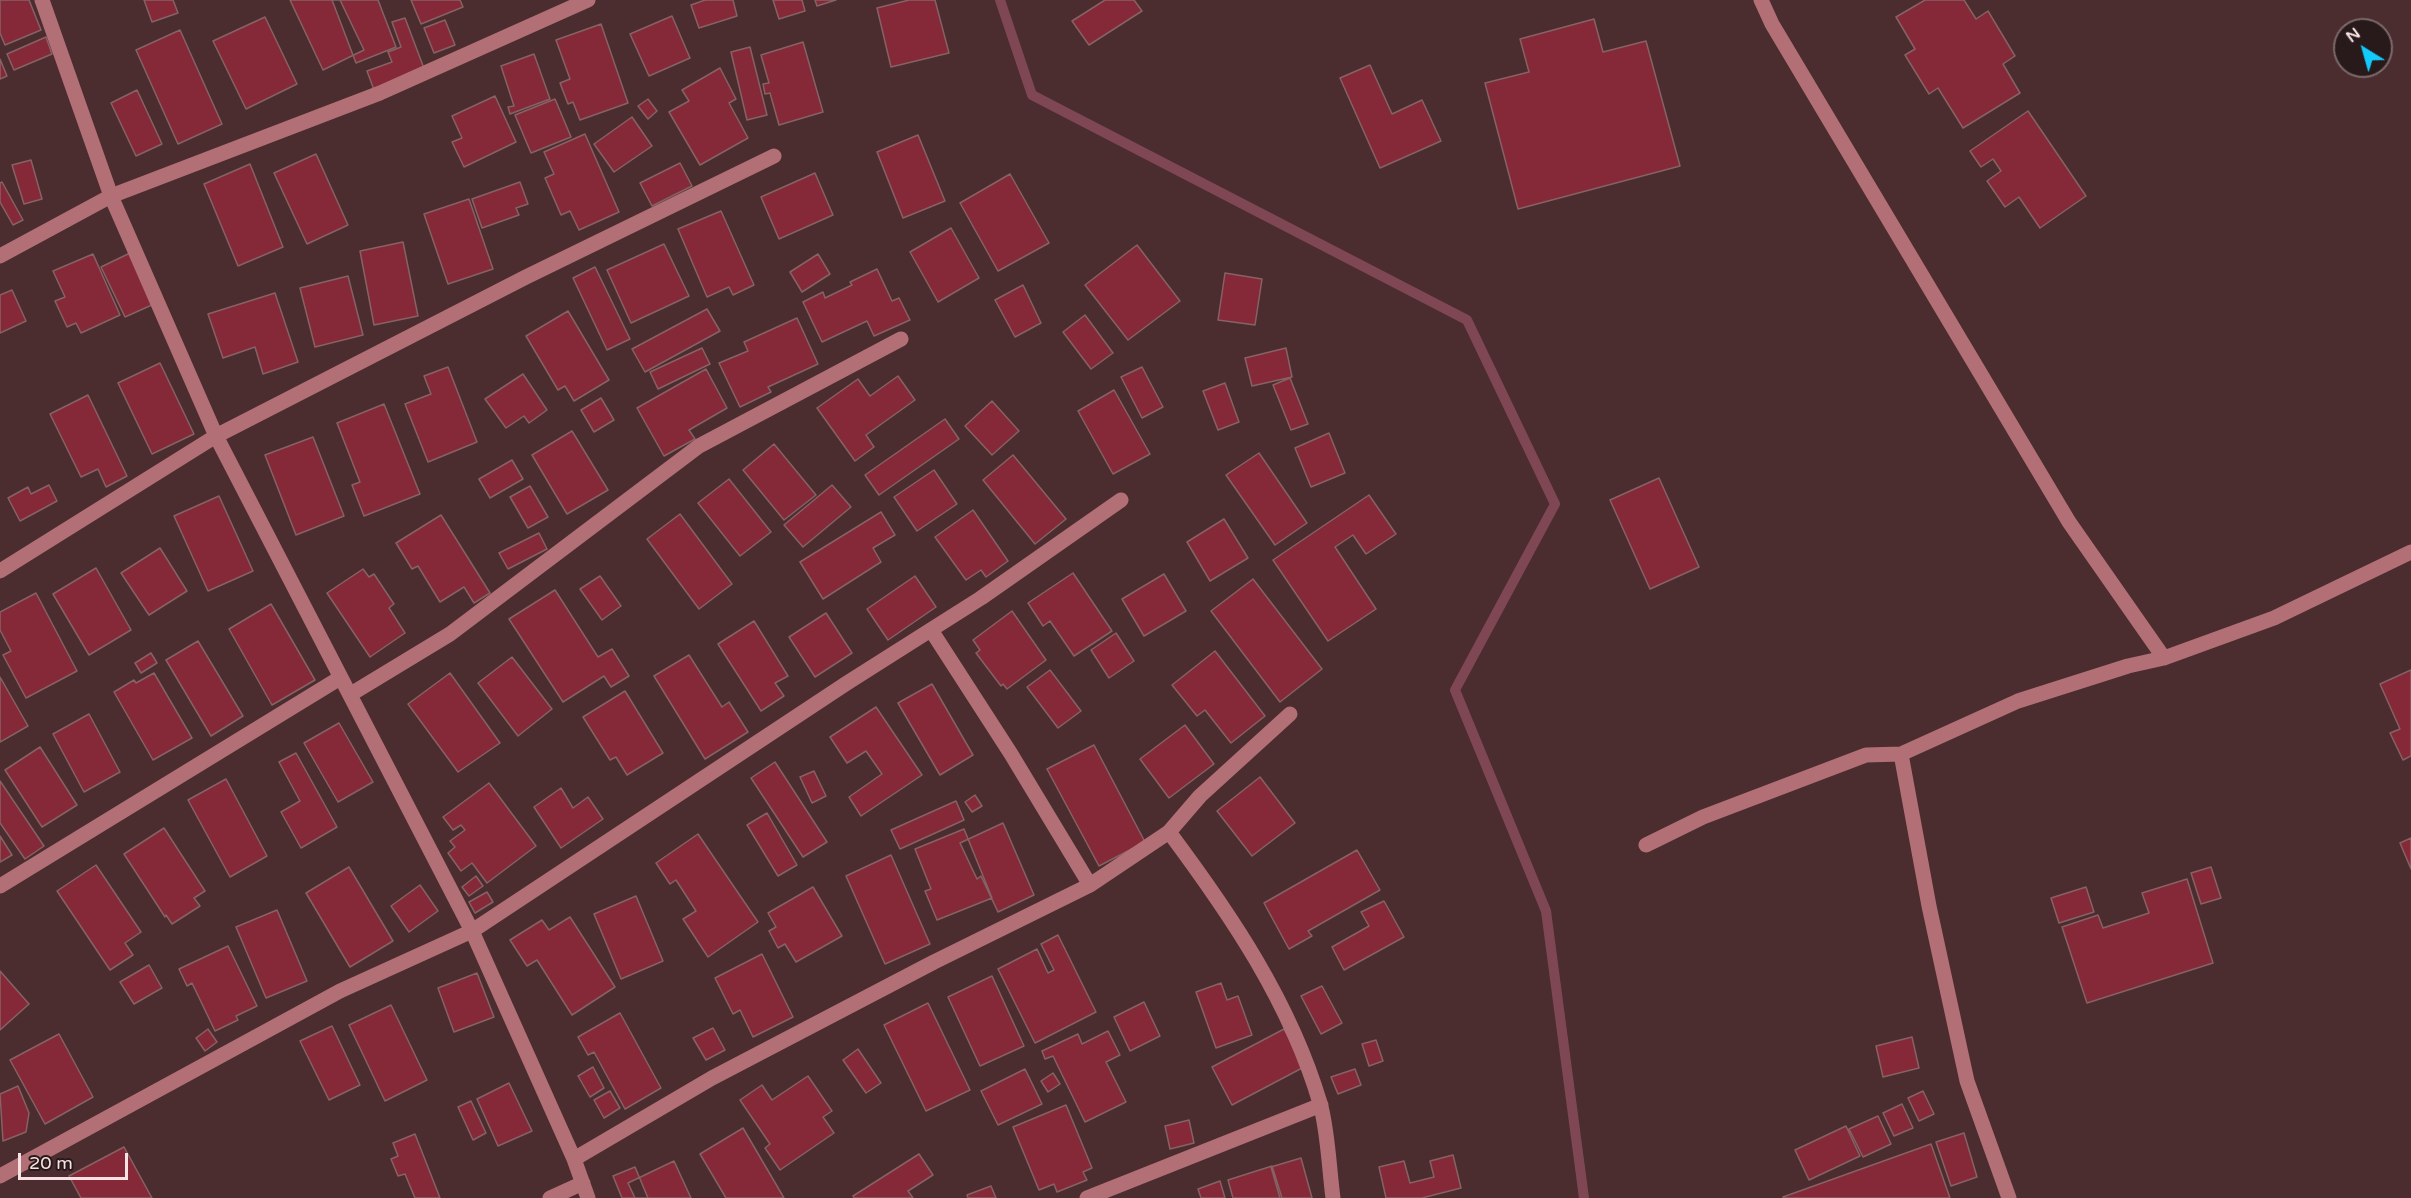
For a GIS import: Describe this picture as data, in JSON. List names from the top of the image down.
{
  "scale_bar": "20 m",
  "north": "top left"
}
